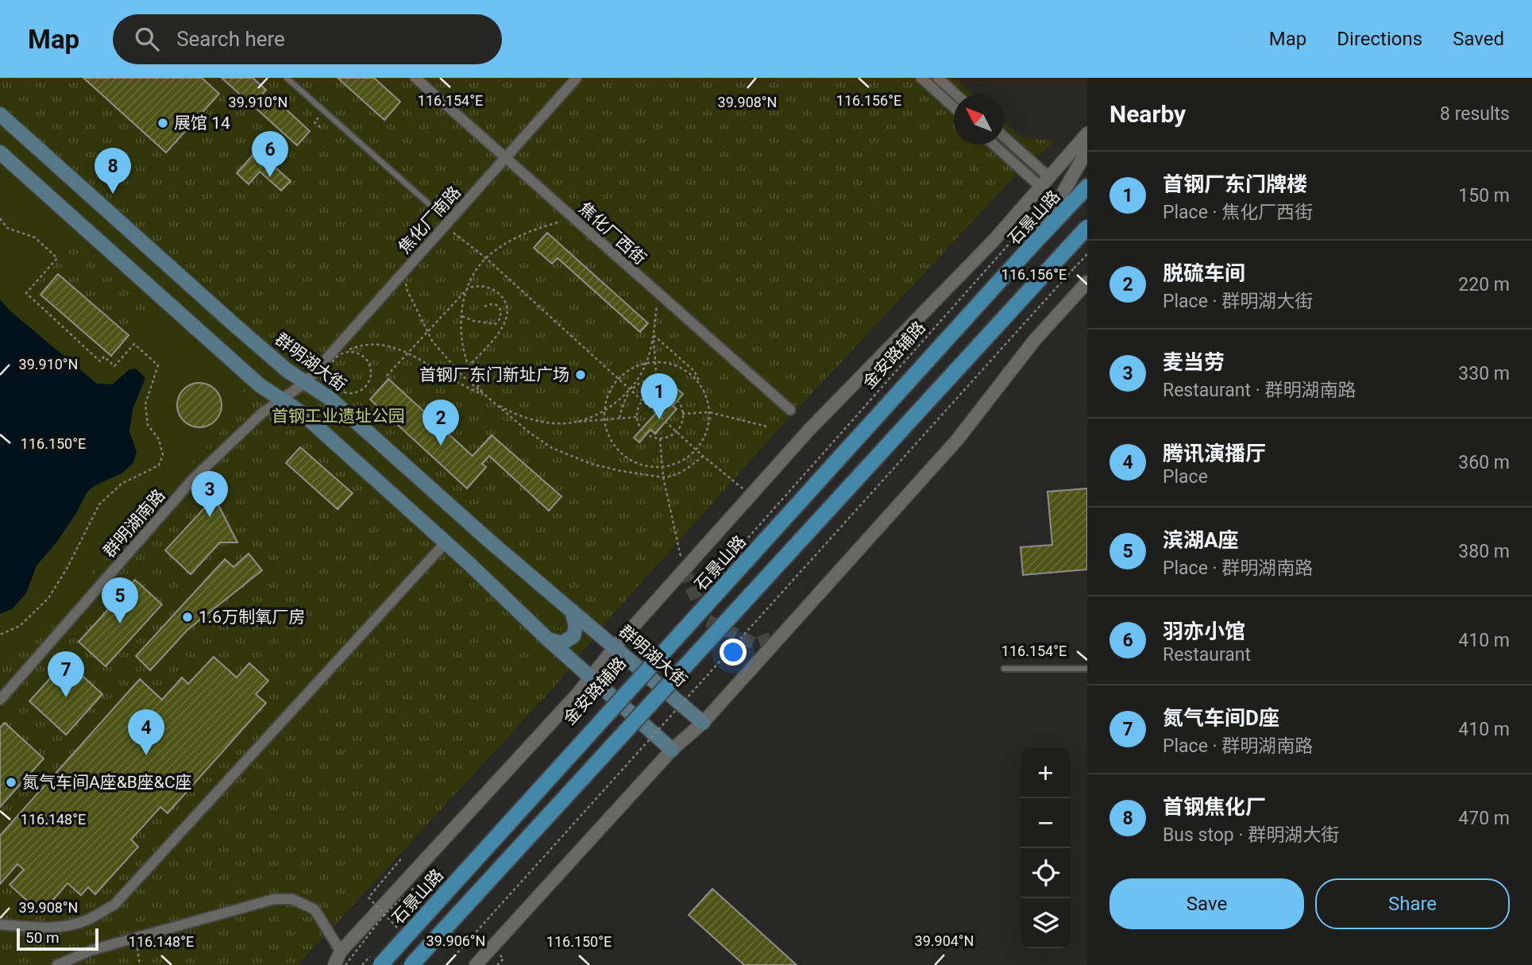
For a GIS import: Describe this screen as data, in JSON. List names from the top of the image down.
{
  "streets": {
    "main road": ["石景山路", "群明湖大街"],
    "street": ["焦化厂南路", "焦化厂西街", "群明湖南路"],
    "path": ["金安路辅路"]
  },
  "crossings": [
    ["焦化厂南路", "焦化厂西街"],
    ["焦化厂南路", "群明湖大街"],
    ["焦化厂南路", "群明湖南路"],
    ["群明湖大街", "群明湖南路"]
  ],
  "parks": ["首钢工业遗址公园"],
  "places": [
    "展馆 14",
    "首钢厂东门新址广场",
    "1.6万制氧厂房",
    "氮气车间A座&B座&C座"
  ],
  "scale_bar": "50 m",
  "north": "top left",
  "page": {
    "header": "Map",
    "search": "Search here",
    "nav": ["Map", "Directions", "Saved"],
    "heading": ["Nearby", "8 results"],
    "pins": [
      "6",
      "8",
      "1",
      "2",
      "3",
      "5",
      "7",
      "4"
    ],
    "list": [
      {
        "mark": "1",
        "name": "首钢厂东门牌楼",
        "note": "Place · 焦化厂西街",
        "value": "150 m"
      },
      {
        "mark": "2",
        "name": "脱硫车间",
        "note": "Place · 群明湖大街",
        "value": "220 m"
      },
      {
        "mark": "3",
        "name": "麦当劳",
        "note": "Restaurant · 群明湖南路",
        "value": "330 m"
      },
      {
        "mark": "4",
        "name": "腾讯演播厅",
        "note": "Place",
        "value": "360 m"
      },
      {
        "mark": "5",
        "name": "滨湖A座",
        "note": "Place · 群明湖南路",
        "value": "380 m"
      },
      {
        "mark": "6",
        "name": "羽亦小馆",
        "note": "Restaurant",
        "value": "410 m"
      },
      {
        "mark": "7",
        "name": "氮气车间D座",
        "note": "Place · 群明湖南路",
        "value": "410 m"
      },
      {
        "mark": "8",
        "name": "首钢焦化厂",
        "note": "Bus stop · 群明湖大街",
        "value": "470 m"
      }
    ],
    "map_buttons": ["+", "−"],
    "buttons": ["Save", "Share"],
    "scale": "50 m"
  },
  "coordinates": [
    "116.154°E",
    "116.156°E",
    "39.910°N",
    "39.908°N",
    "116.150°E",
    "116.148°E",
    "39.906°N",
    "39.904°N"
  ]
}
